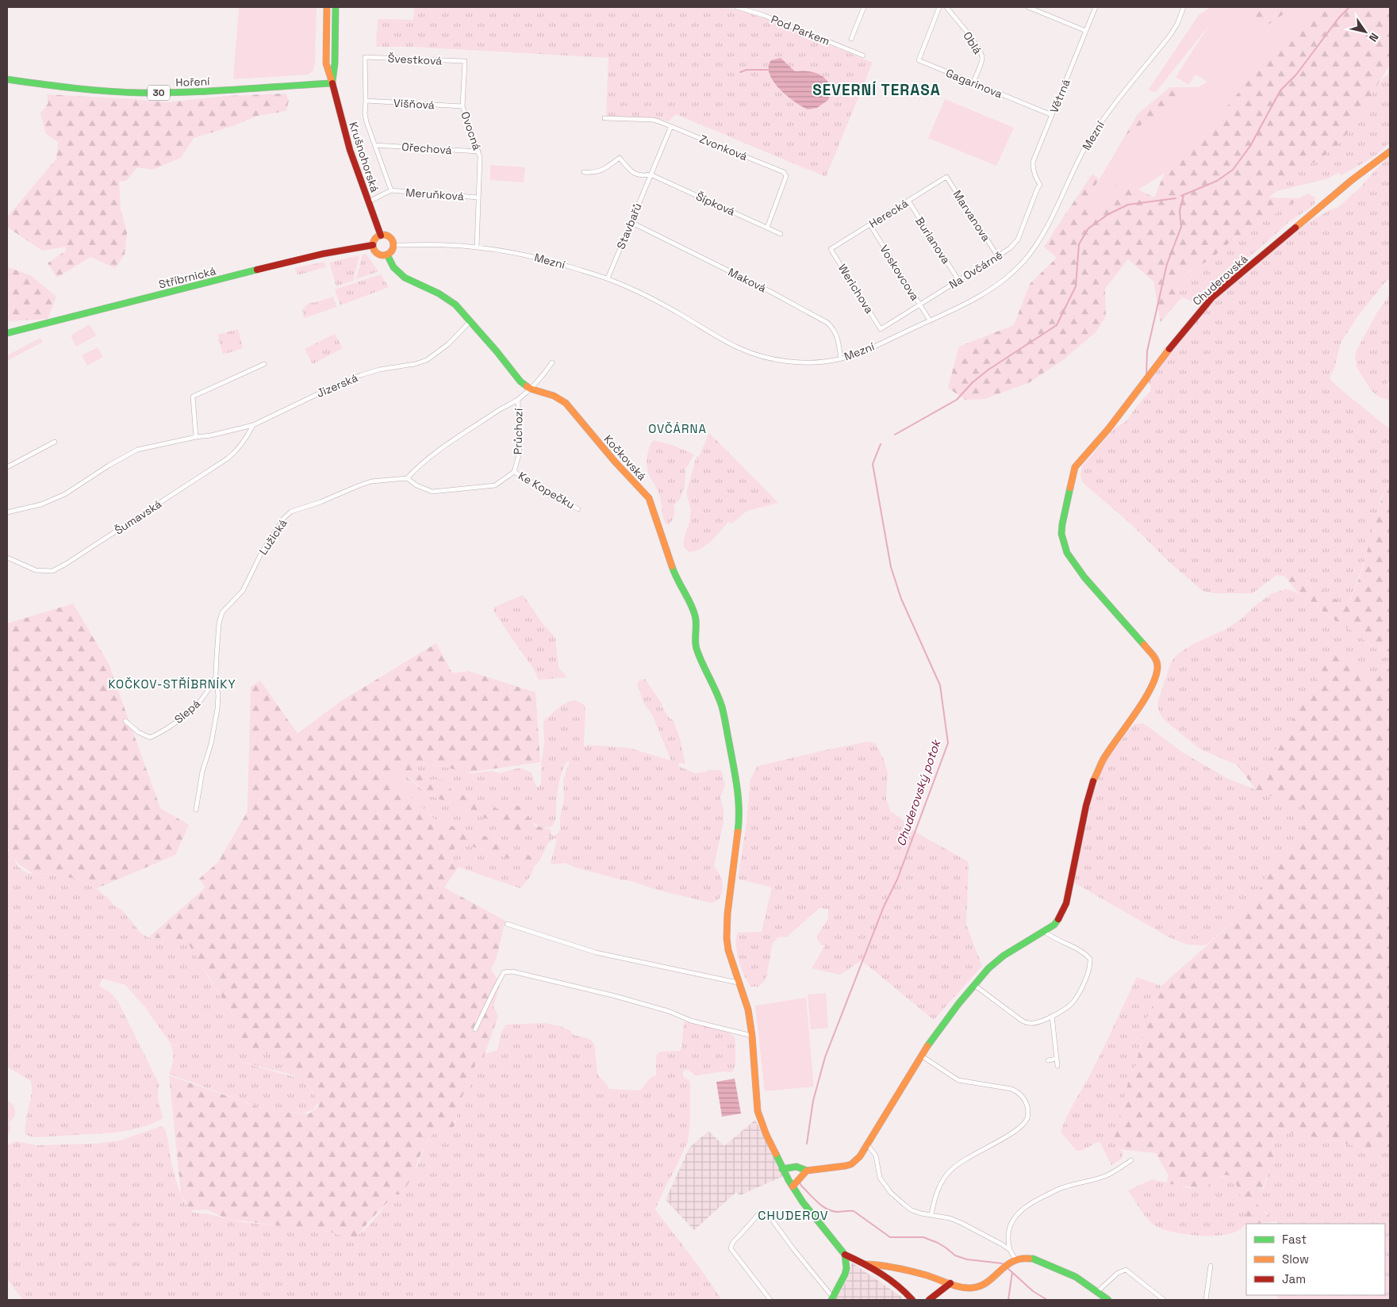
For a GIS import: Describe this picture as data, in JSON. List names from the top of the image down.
{
  "streets": {
    "street": [
      "Pod Parkem",
      "Oblá",
      "Švestková",
      "Hoření",
      "Gagarinova",
      "30",
      "Větrná",
      "Višňová",
      "Ovocná",
      "Mezní",
      "Zvonková",
      "Ořechová",
      "Krušnohorská",
      "Meruňková",
      "Šípková",
      "Herecká",
      "Marvanova",
      "Stavbařů",
      "Burianova",
      "Na Ovčárně",
      "Voskovcova",
      "Stříbrnická",
      "Maková",
      "Chuderovská",
      "Werichova",
      "Jizerská",
      "Průchozí",
      "Kočkovská",
      "Ke Kopečku",
      "Šumavská",
      "Lužická",
      "Slepá"
    ]
  },
  "crossings": [
    ["Oblá", "Gagarinova"],
    ["Švestková", "Višňová"],
    ["Švestková", "Ovocná"],
    ["Hoření", "Krušnohorská"],
    ["Gagarinova", "Větrná"],
    ["Větrná", "Na Ovčárně"],
    ["Višňová", "Ovocná"],
    ["Ovocná", "Mezní"],
    ["Ovocná", "Ořechová"],
    ["Ovocná", "Meruňková"],
    ["Mezní", "Krušnohorská"],
    ["Mezní", "Stavbařů"],
    ["Mezní", "Voskovcova"],
    ["Mezní", "Stříbrnická"],
    ["Mezní", "Maková"],
    ["Mezní", "Kočkovská"],
    ["Zvonková", "Šípková"],
    ["Zvonková", "Stavbařů"],
    ["Krušnohorská", "Stříbrnická"],
    ["Krušnohorská", "Kočkovská"],
    ["Šípková", "Stavbařů"],
    ["Herecká", "Marvanova"],
    ["Herecká", "Burianova"],
    ["Herecká", "Voskovcova"],
    ["Herecká", "Werichova"],
    ["Marvanova", "Na Ovčárně"],
    ["Stavbařů", "Maková"],
    ["Burianova", "Na Ovčárně"],
    ["Na Ovčárně", "Voskovcova"],
    ["Na Ovčárně", "Werichova"],
    ["Stříbrnická", "Kočkovská"],
    ["Jizerská", "Kočkovská"],
    ["Jizerská", "Šumavská"],
    ["Průchozí", "Ke Kopečku"],
    ["Lužická", "Slepá"]
  ],
  "districts": [
    "SEVERNÍ TERASA",
    "OVČÁRNA",
    "KOČKOV-STŘÍBRNÍKY",
    "CHUDEROV"
  ],
  "water": ["Chuderovský potok"],
  "legend": ["Fast", "Slow", "Jam"],
  "north": "bottom right"
}
